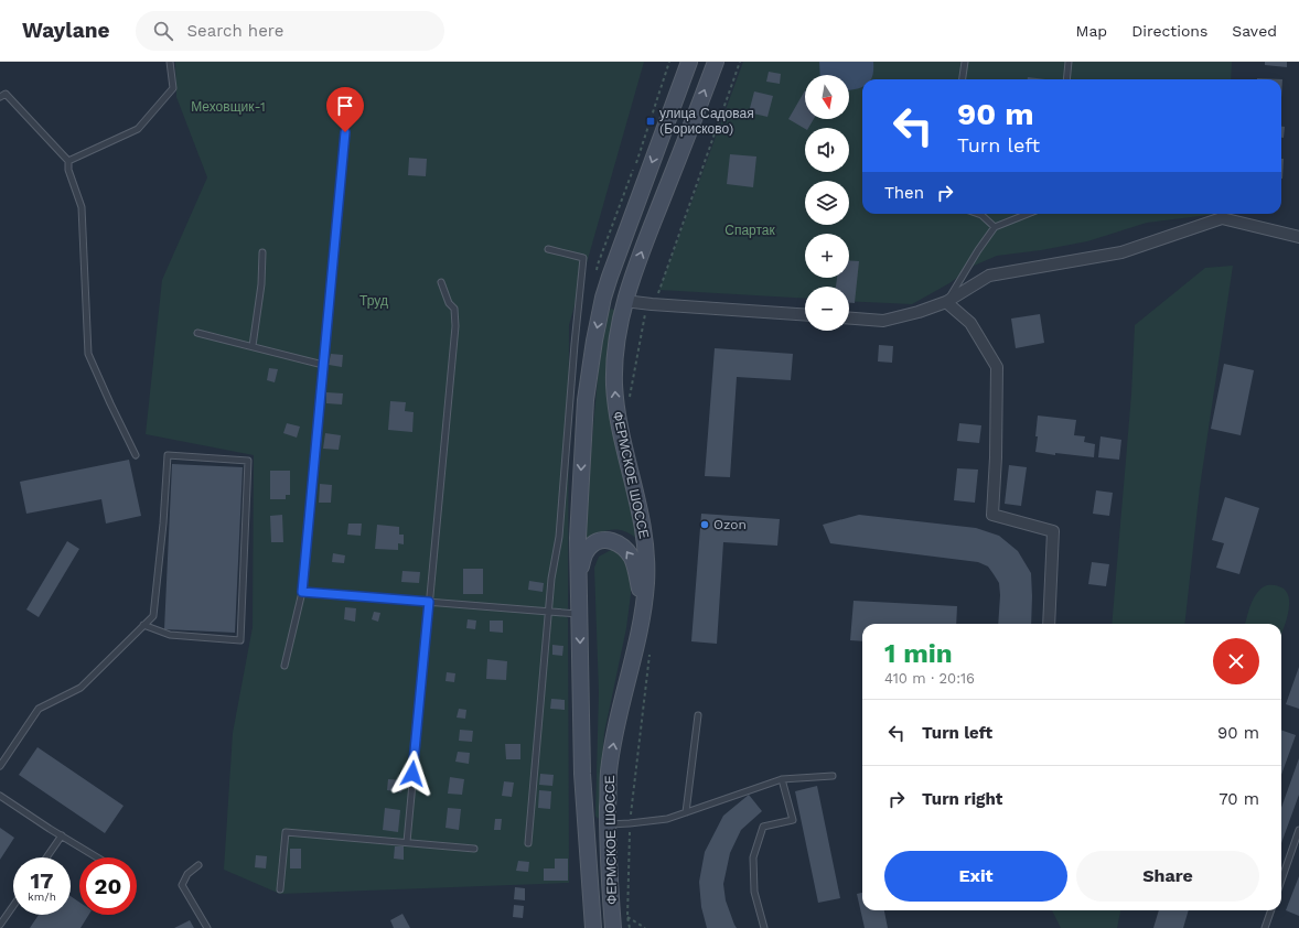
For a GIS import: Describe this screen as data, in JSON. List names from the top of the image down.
{
  "streets": {
    "main road": ["ФЕРМСКОЕ ШОССЕ"]
  },
  "parks": ["Меховщик-1", "Спартак", "Труд"],
  "places": {
    "transit": ["улица Садовая (Борисково)"],
    "other": ["Ozon"]
  },
  "north": "bottom",
  "page": {
    "header": "Waylane",
    "search": "Search here",
    "nav": ["Map", "Directions", "Saved"],
    "map_buttons": ["+", "−"],
    "turn": ["90 m", "Turn left"],
    "then": "Then",
    "heading": ["1 min", "410 m · 20:16"],
    "list": [
      {
        "name": "Turn left",
        "value": "90 m"
      },
      {
        "name": "Turn right",
        "value": "70 m"
      }
    ],
    "buttons": ["Exit", "Share"],
    "speed": "17 km/h",
    "limit": "20"
  }
}
